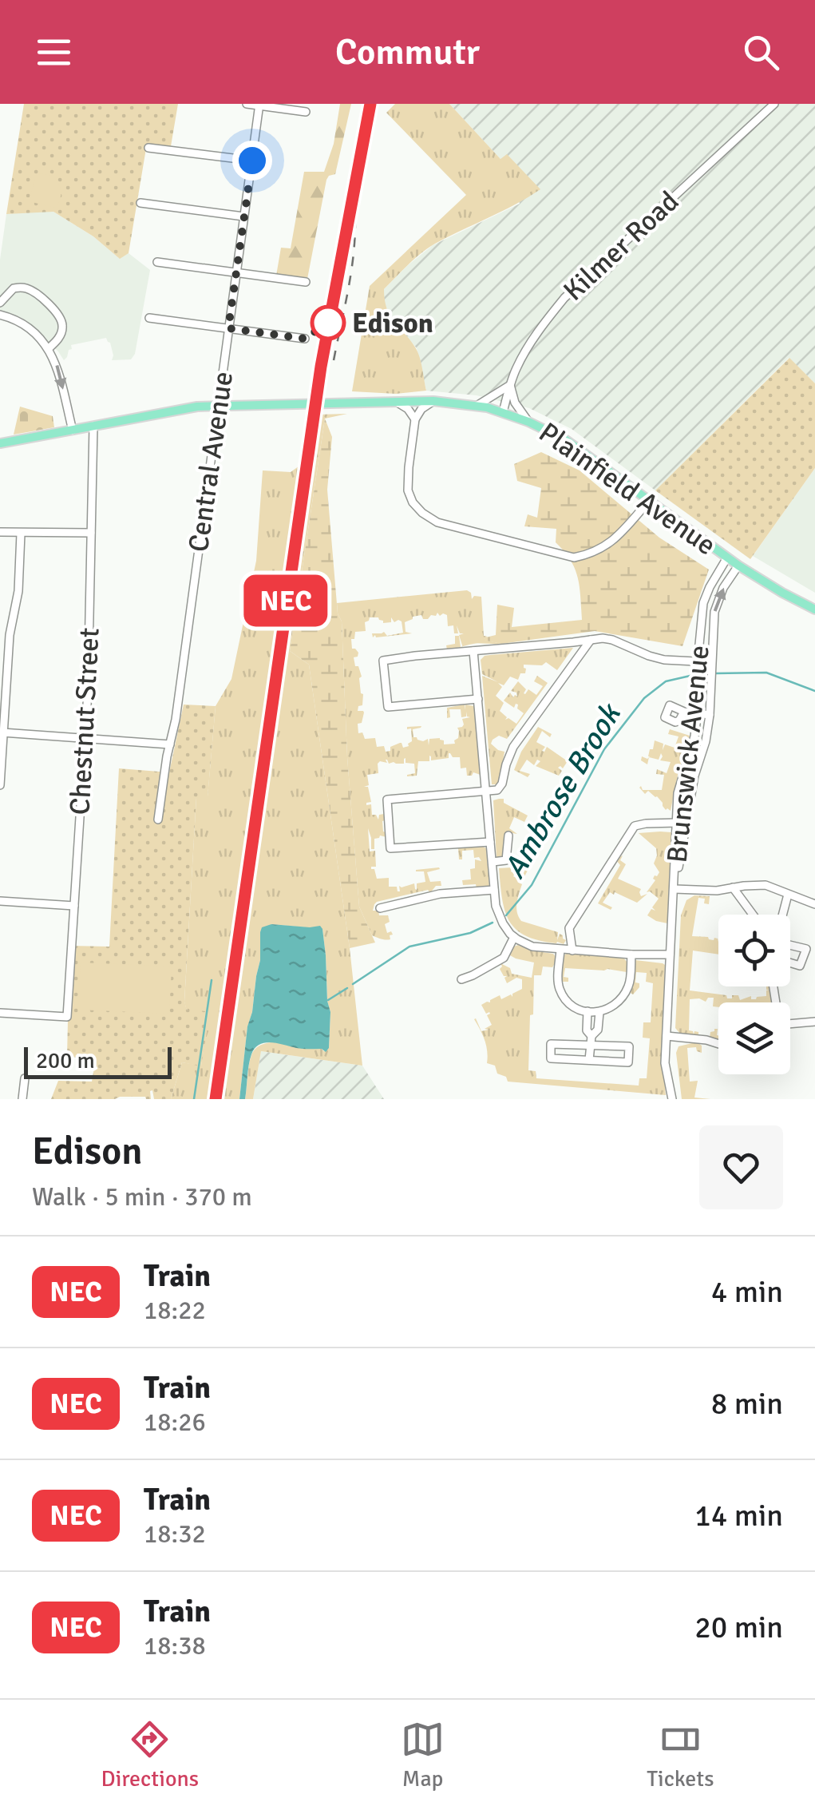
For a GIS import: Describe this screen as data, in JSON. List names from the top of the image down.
{
  "streets": {
    "main road": ["Plainfield Avenue"],
    "street": [
      "Kilmer Road",
      "Central Avenue",
      "Chestnut Street",
      "Brunswick Avenue"
    ]
  },
  "crossings": [
    ["Kilmer Road", "Plainfield Avenue"],
    ["Central Avenue", "Plainfield Avenue"],
    ["Plainfield Avenue", "Chestnut Street"],
    ["Plainfield Avenue", "Brunswick Avenue"]
  ],
  "water": ["Ambrose Brook"],
  "places": ["Edison"],
  "scale_bar": "200 m",
  "page": {
    "header": "Commutr",
    "on_map": "NEC",
    "scale": "200 m",
    "heading": ["Edison", "Walk · 5 min · 370 m"],
    "list": [
      {
        "mark": "NEC",
        "name": "Train",
        "note": "18:22",
        "value": "4 min"
      },
      {
        "mark": "NEC",
        "name": "Train",
        "note": "18:26",
        "value": "8 min"
      },
      {
        "mark": "NEC",
        "name": "Train",
        "note": "18:32",
        "value": "14 min"
      },
      {
        "mark": "NEC",
        "name": "Train",
        "note": "18:38",
        "value": "20 min"
      }
    ],
    "tabs": ["Directions", "Map", "Tickets"]
  }
}
